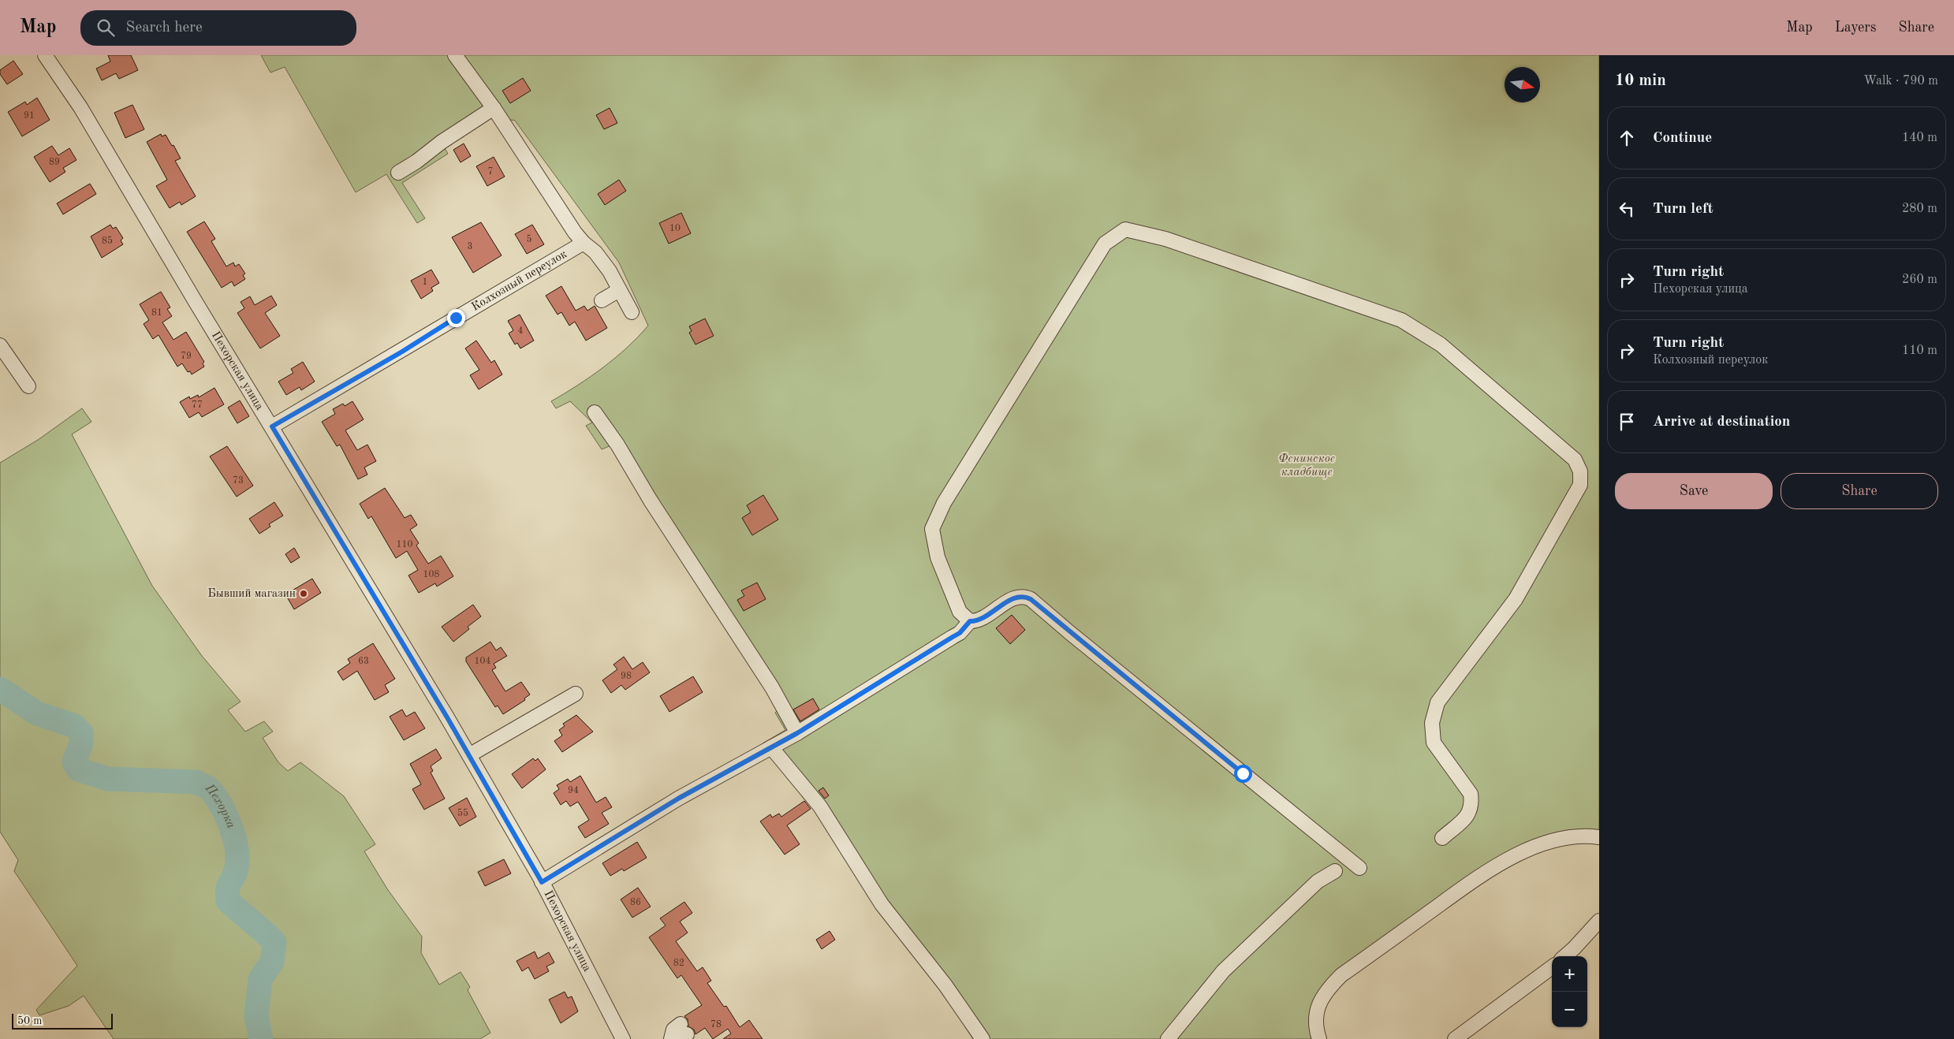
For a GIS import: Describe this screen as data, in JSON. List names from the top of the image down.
{
  "streets": {
    "street": ["Колхозный переулок", "Пехорская улица"]
  },
  "crossings": [
    ["Колхозный переулок", "Пехорская улица"]
  ],
  "water": ["Пехорка"],
  "parks": ["Фенинское кладбище"],
  "places": ["Бывший магазин"],
  "house_numbers": [
    "91",
    "89",
    "7",
    "10",
    "5",
    "85",
    "3",
    "1",
    "81",
    "4",
    "79",
    "77",
    "73",
    "110",
    "108",
    "63",
    "104",
    "98",
    "94",
    "55",
    "86",
    "82",
    "78"
  ],
  "scale_bar": "50 m",
  "north": "right",
  "page": {
    "header": "Map",
    "search": "Search here",
    "nav": ["Map", "Layers", "Share"],
    "heading": ["10 min", "Walk · 790 m"],
    "list": [
      ["Continue", "140 m"],
      ["Turn left", "280 m"],
      ["Turn right", "Пехорская улица", "260 m"],
      ["Turn right", "Колхозный переулок", "110 m"],
      "Arrive at destination"
    ],
    "buttons": ["Save", "Share"],
    "map_buttons": ["+", "−"],
    "scale": "50 m"
  }
}
